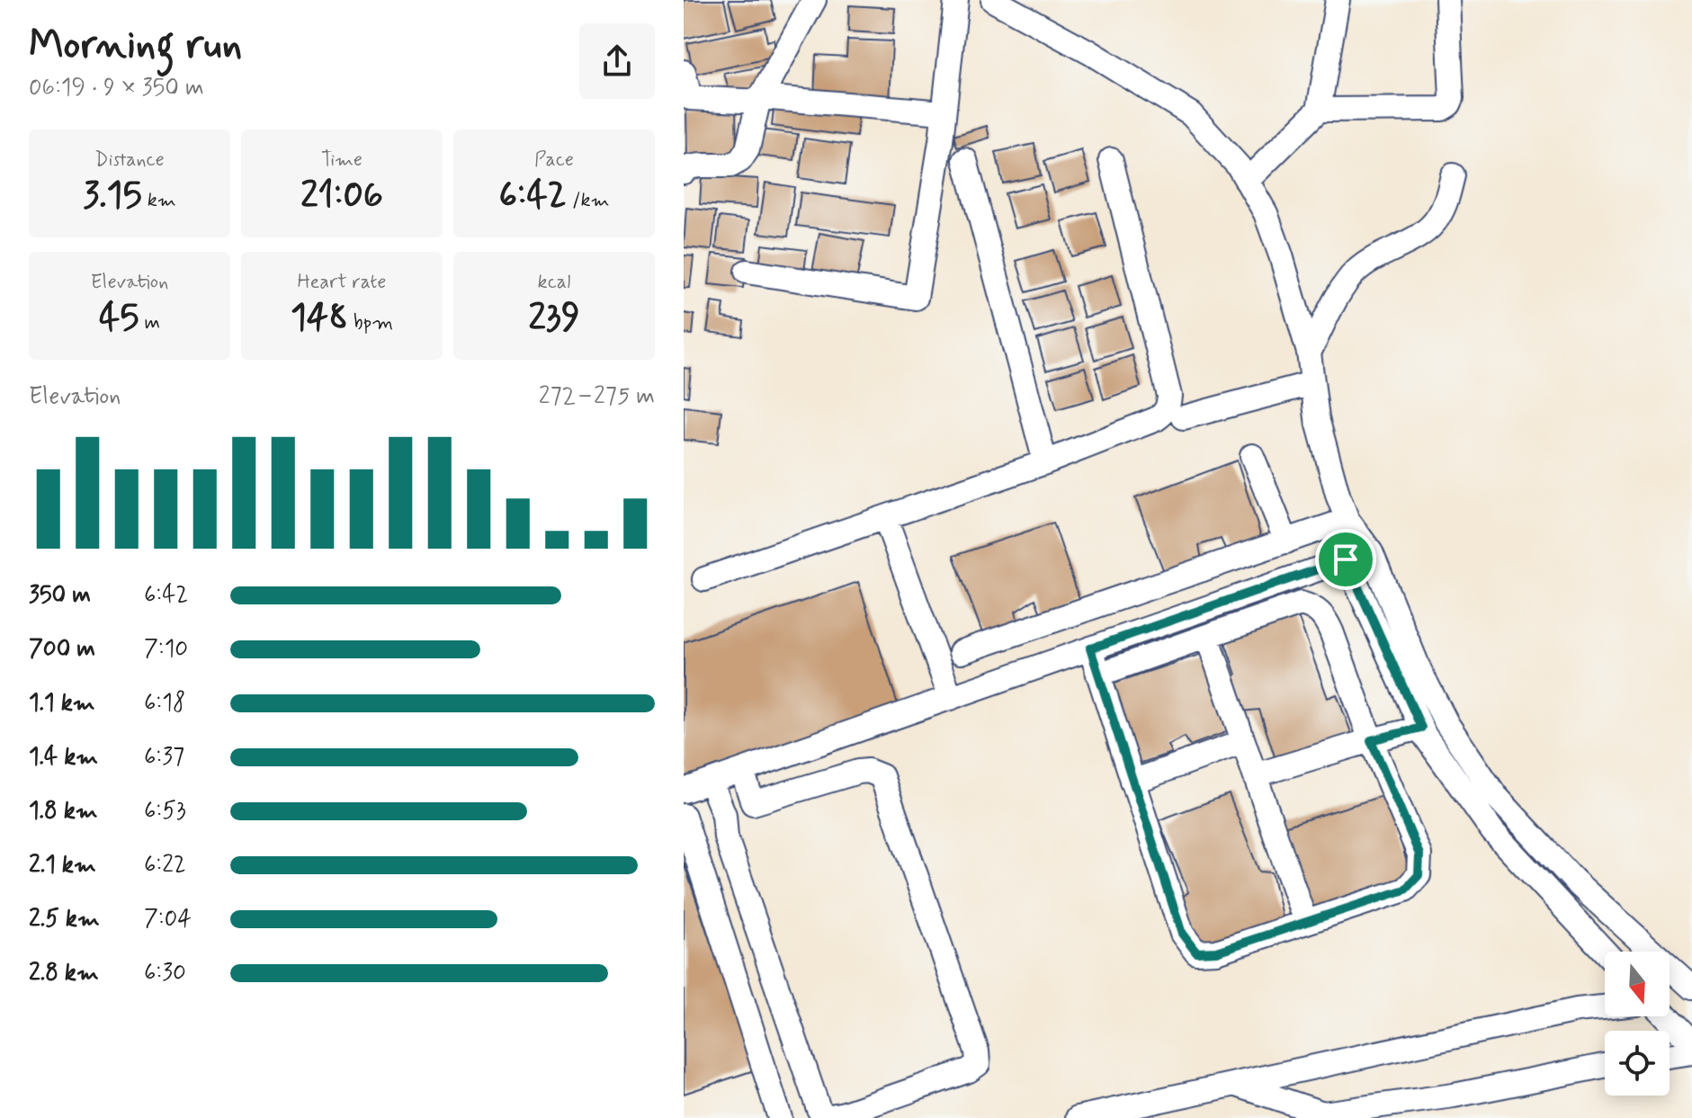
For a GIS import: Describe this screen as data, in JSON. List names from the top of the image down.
{
  "north": "bottom",
  "page": {
    "heading": ["Morning run", "06:19 · 9 × 350 m"],
    "stats": [
      ["Distance", "3.15 km"],
      ["Time", "21:06"],
      ["Pace", "6:42 /km"],
      ["Elevation", "45 m"],
      ["Heart rate", "148 bpm"],
      ["kcal", "239"]
    ],
    "chart": ["Elevation", "272–275 m"],
    "list": [
      {
        "name": "350 m",
        "note": "6:42"
      },
      {
        "name": "700 m",
        "note": "7:10"
      },
      {
        "name": "1.1 km",
        "note": "6:18"
      },
      {
        "name": "1.4 km",
        "note": "6:37"
      },
      {
        "name": "1.8 km",
        "note": "6:53"
      },
      {
        "name": "2.1 km",
        "note": "6:22"
      },
      {
        "name": "2.5 km",
        "note": "7:04"
      },
      {
        "name": "2.8 km",
        "note": "6:30"
      }
    ]
  }
}
